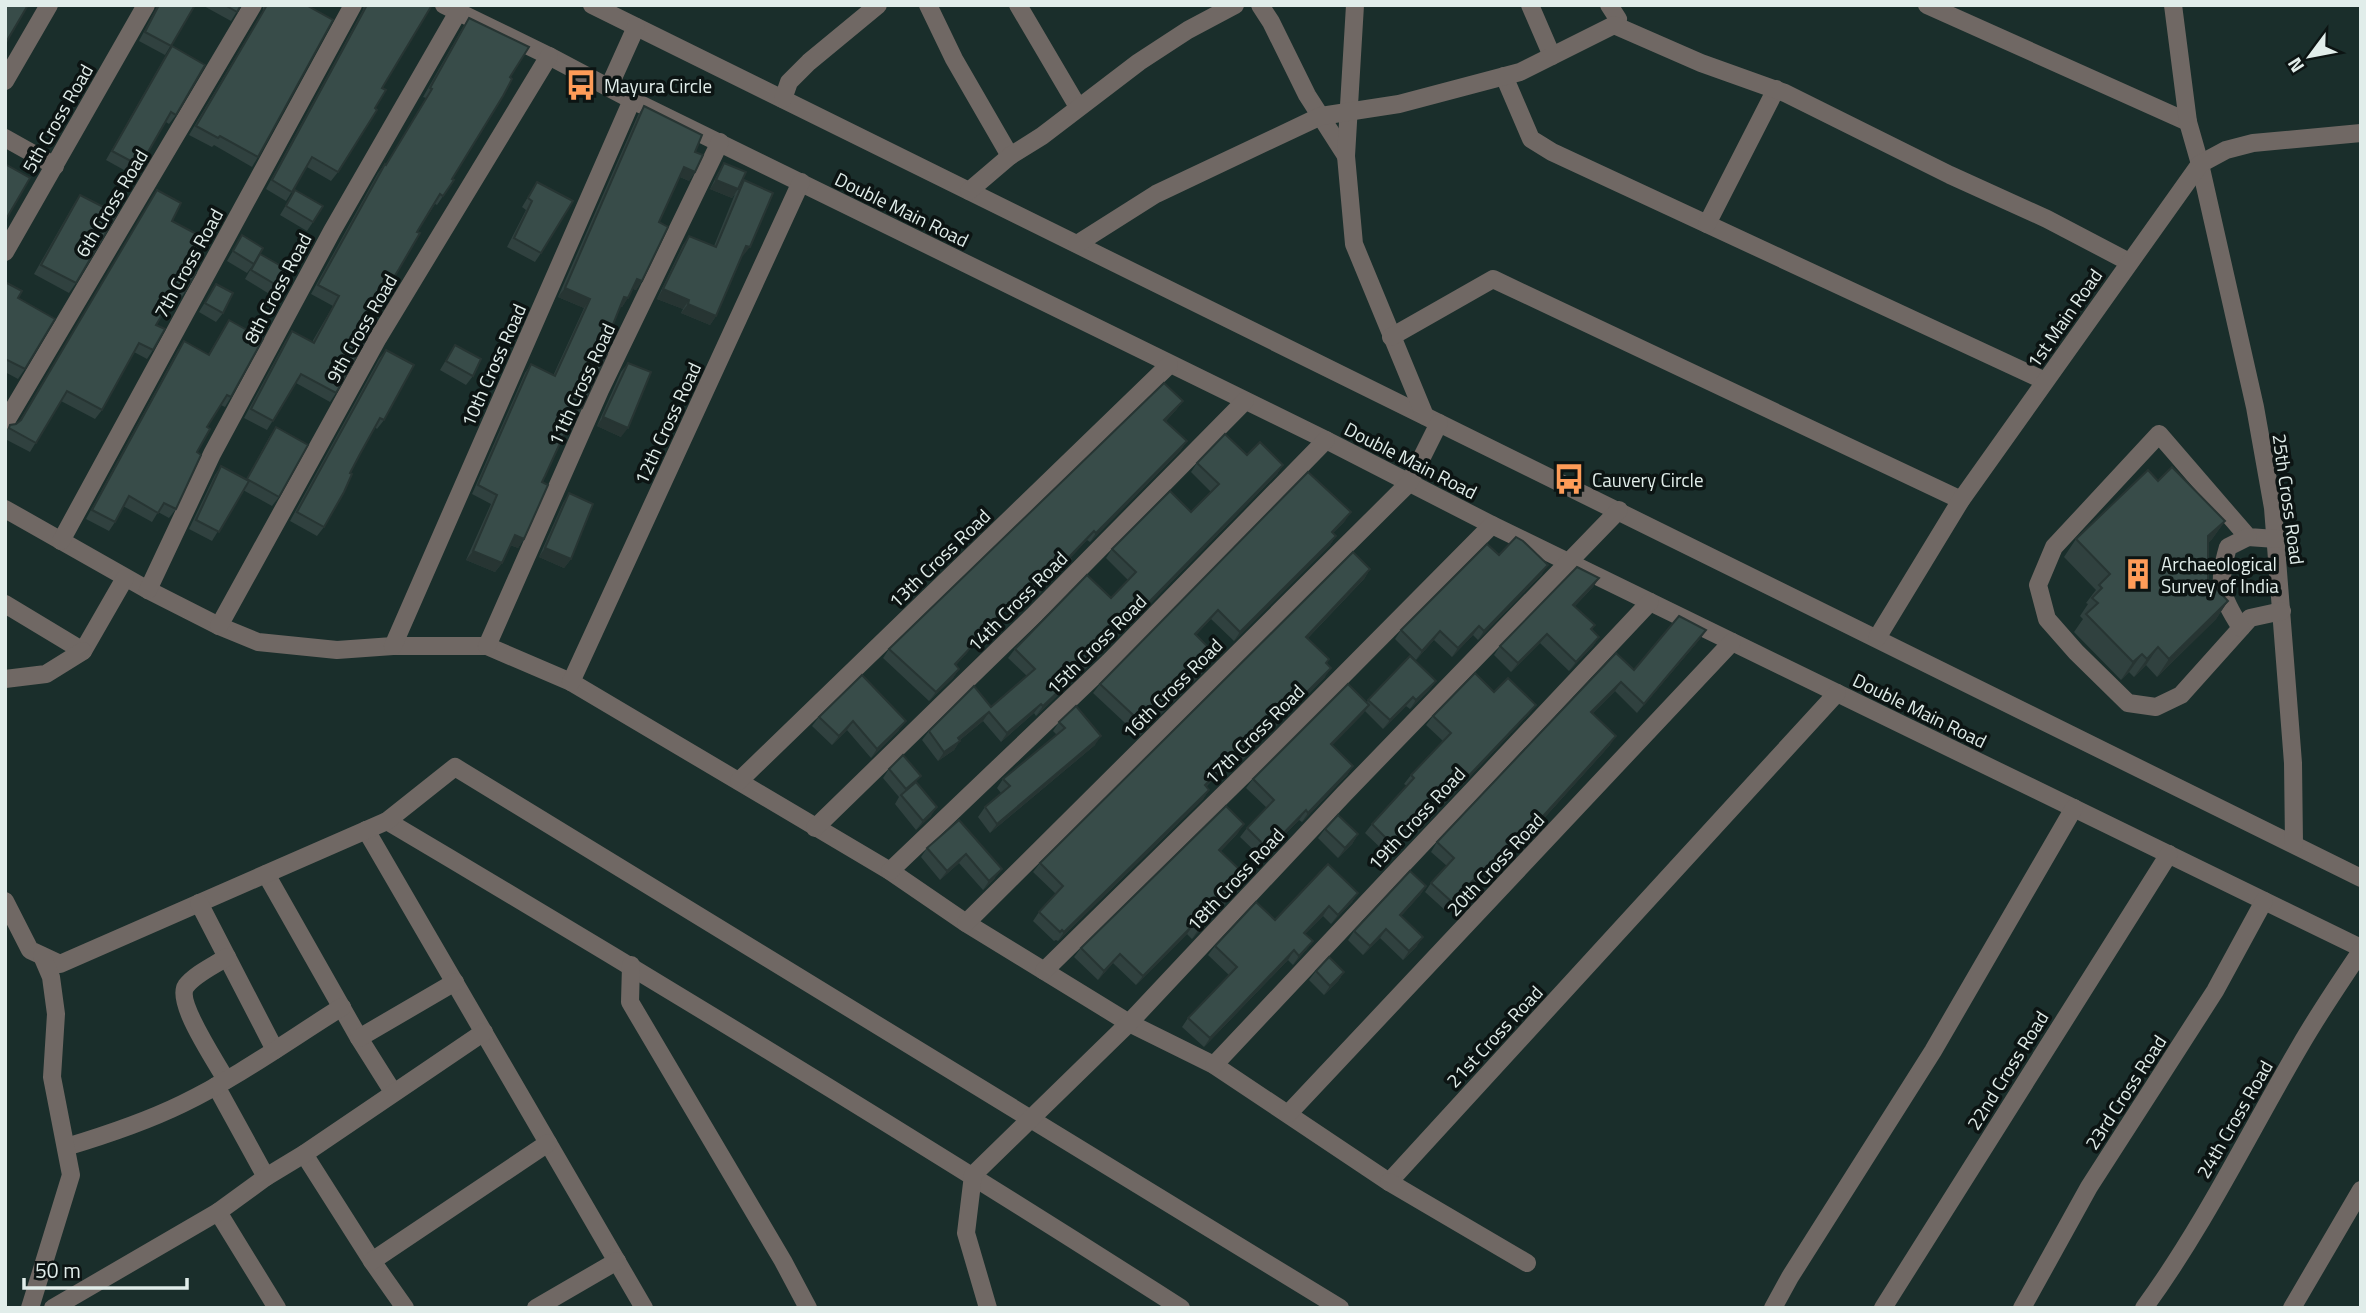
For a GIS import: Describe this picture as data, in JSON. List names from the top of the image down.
{
  "streets": {
    "street": [
      "5th Cross Road",
      "6th Cross Road",
      "Double Main Road",
      "7th Cross Road",
      "8th Cross Road",
      "1st Main Road",
      "9th Cross Road",
      "10th Cross Road",
      "11th Cross Road",
      "12th Cross Road",
      "25th Cross Road",
      "13th Cross Road",
      "14th Cross Road",
      "15th Cross Road",
      "16th Cross Road",
      "17th Cross Road",
      "19th Cross Road",
      "20th Cross Road",
      "18th Cross Road",
      "21st Cross Road",
      "22nd Cross Road",
      "23rd Cross Road",
      "24th Cross Road"
    ]
  },
  "crossings": [
    ["Double Main Road", "8th Cross Road"],
    ["Double Main Road", "9th Cross Road"],
    ["Double Main Road", "10th Cross Road"],
    ["Double Main Road", "11th Cross Road"],
    ["Double Main Road", "12th Cross Road"],
    ["Double Main Road", "13th Cross Road"],
    ["Double Main Road", "14th Cross Road"],
    ["Double Main Road", "15th Cross Road"],
    ["Double Main Road", "16th Cross Road"],
    ["Double Main Road", "17th Cross Road"],
    ["Double Main Road", "19th Cross Road"],
    ["Double Main Road", "20th Cross Road"],
    ["Double Main Road", "18th Cross Road"],
    ["Double Main Road", "21st Cross Road"],
    ["Double Main Road", "22nd Cross Road"],
    ["Double Main Road", "23rd Cross Road"],
    ["Double Main Road", "24th Cross Road"],
    ["1st Main Road", "25th Cross Road"]
  ],
  "places": {
    "bus stop": ["Mayura Circle", "Cauvery Circle"],
    "building": ["Archaeological Survey of India"]
  },
  "scale_bar": "50 m",
  "north": "bottom left"
}
